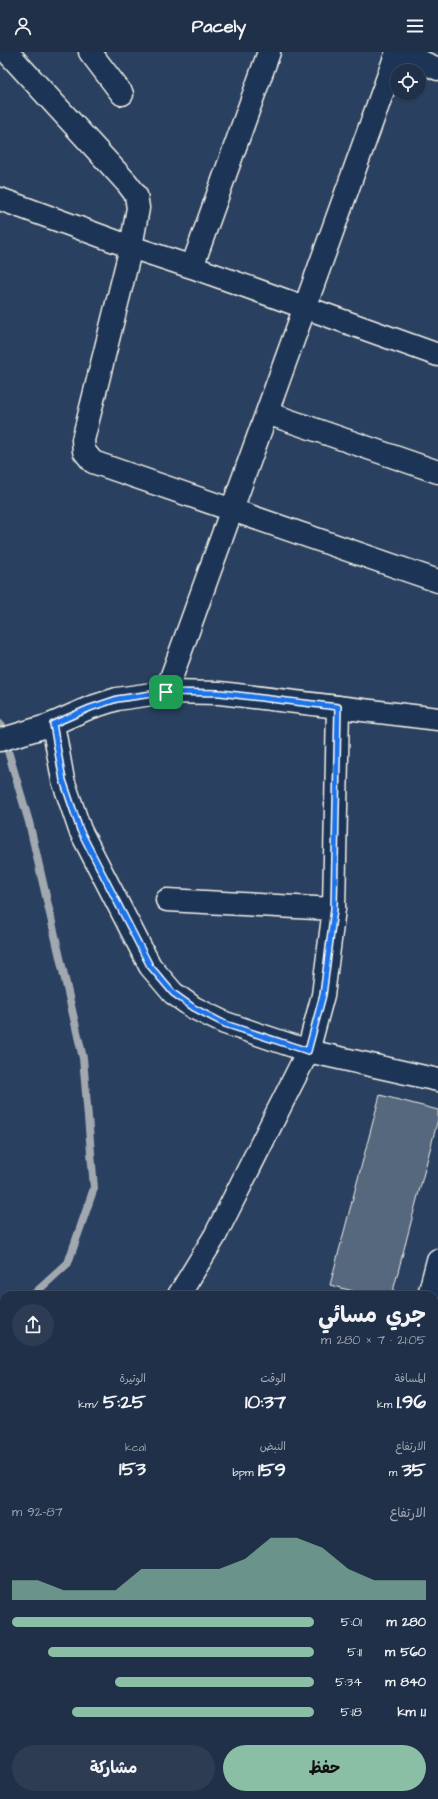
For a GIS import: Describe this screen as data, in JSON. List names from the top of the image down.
{
  "page": {
    "header": "Pacely",
    "heading": ["جري مسائي", "21:05 · 7 × 280 m"],
    "stats": [
      ["المسافة", "1.96 km"],
      ["الوقت", "10:37"],
      ["الوتيرة", "5:25 /km"],
      ["الارتفاع", "35 m"],
      ["النبض", "159 bpm"],
      ["kcal", "153"]
    ],
    "chart": ["الارتفاع", "87–92 m"],
    "list": [
      {
        "name": "280 m",
        "note": "5:01"
      },
      {
        "name": "560 m",
        "note": "5:11"
      },
      {
        "name": "840 m",
        "note": "5:34"
      },
      {
        "name": "1.1 km",
        "note": "5:18"
      }
    ],
    "buttons": ["حفظ", "مشاركة"]
  }
}
